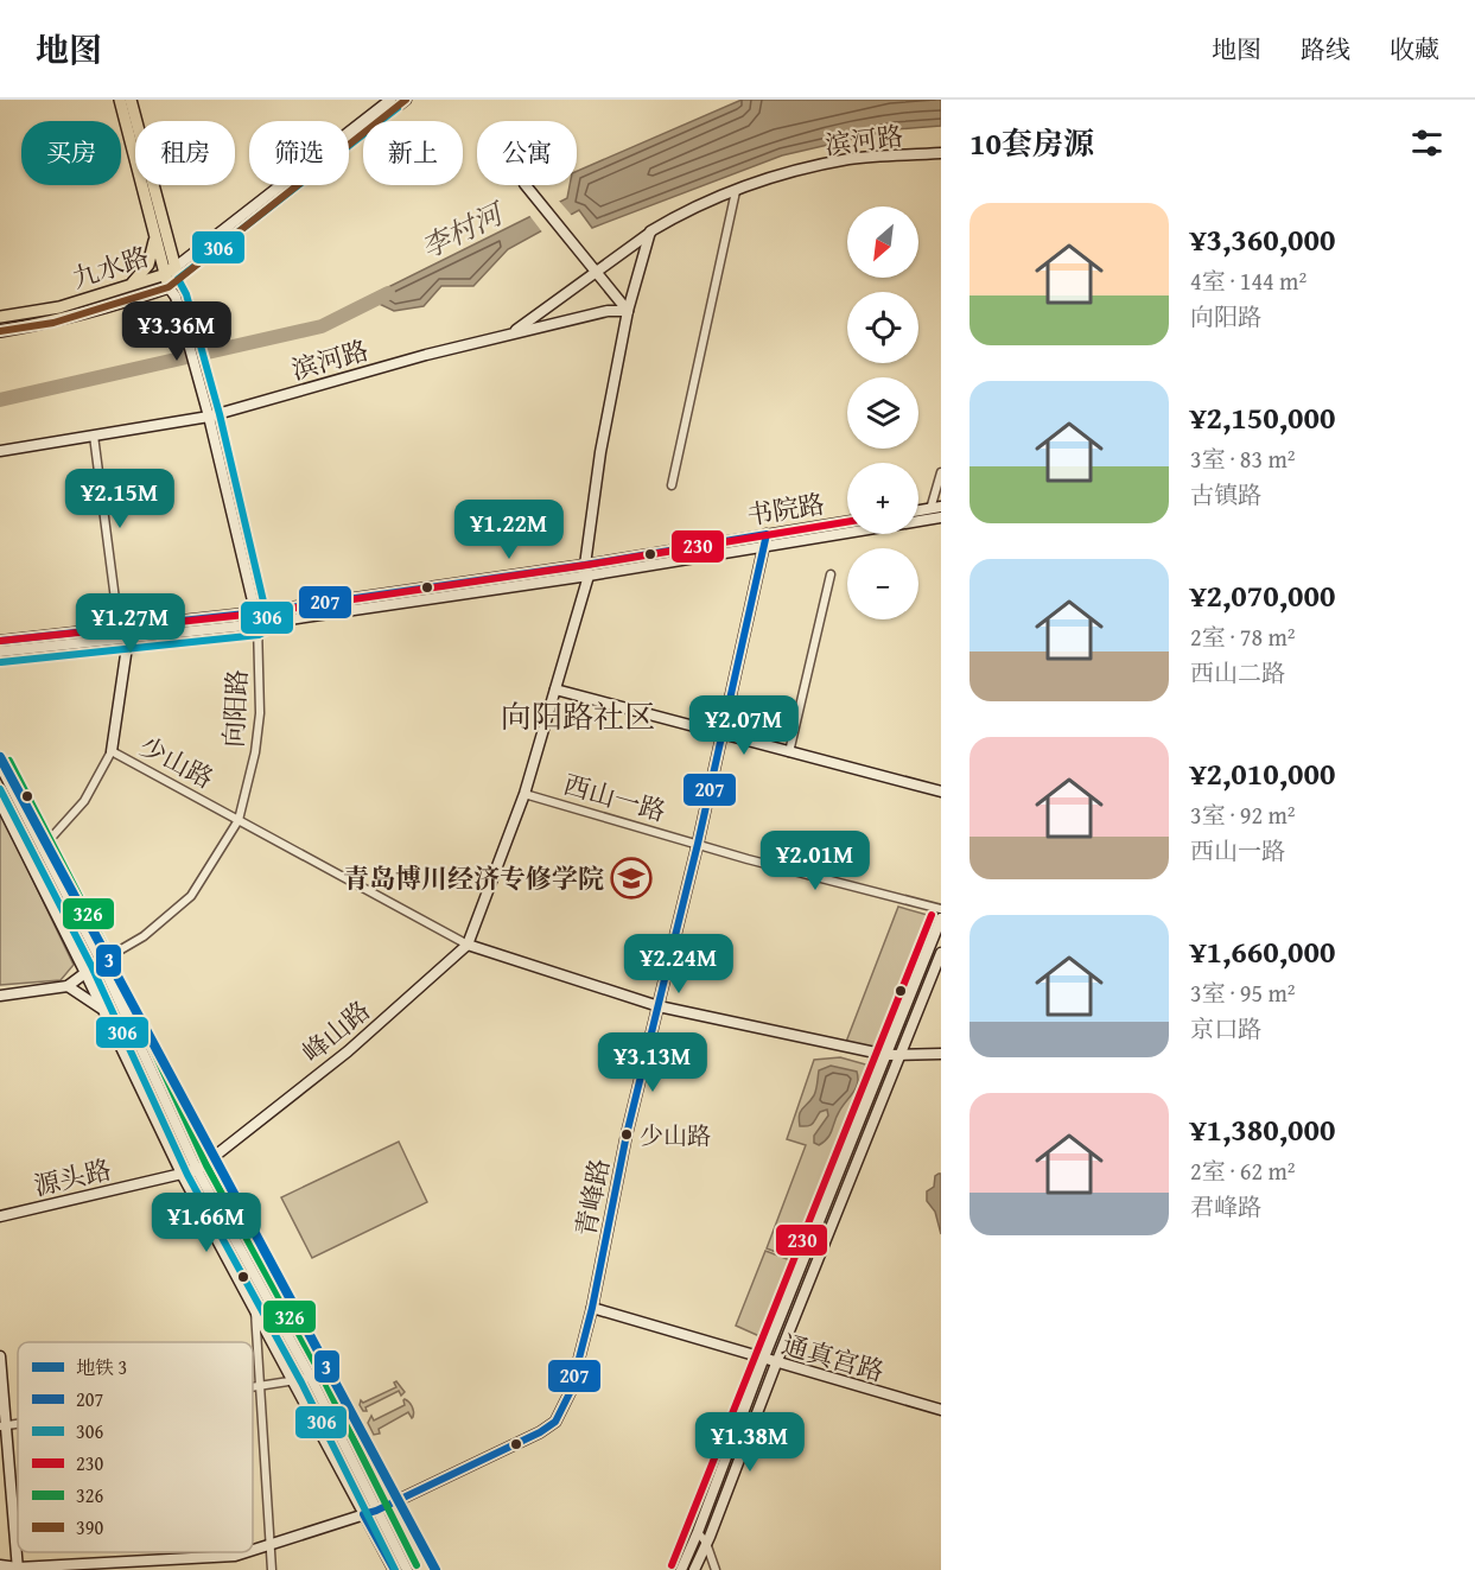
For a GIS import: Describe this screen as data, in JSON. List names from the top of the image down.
{
  "streets": {
    "main road": ["九水路"],
    "street": [
      "滨河路",
      "书院路",
      "向阳路",
      "少山路",
      "西山一路",
      "峰山路",
      "源头路",
      "青峰路",
      "通真宫路"
    ]
  },
  "crossings": [
    ["滨河路", "向阳路"],
    ["滨河路", "峰山路"],
    ["九水路", "向阳路"],
    ["书院路", "向阳路"],
    ["书院路", "峰山路"],
    ["书院路", "青峰路"],
    ["向阳路", "少山路"],
    ["少山路", "峰山路"],
    ["少山路", "青峰路"],
    ["西山一路", "峰山路"],
    ["西山一路", "青峰路"],
    ["峰山路", "源头路"],
    ["青峰路", "通真宫路"]
  ],
  "districts": ["向阳路社区"],
  "water": ["李村河"],
  "places": {
    "school or university": ["青岛博川经济专修学院"],
    "other": ["少山路"]
  },
  "lines": [
    "transit line 390",
    "transit line 306",
    "transit line 230",
    "transit line 207",
    "metro line 3",
    "transit line 326"
  ],
  "legend": [
    "地铁 3",
    "207",
    "306",
    "230",
    "326",
    "390"
  ],
  "north": "bottom left",
  "page": {
    "header": "地图",
    "nav": ["地图", "路线", "收藏"],
    "heading": "10套房源",
    "chip": [
      "买房",
      "租房",
      "筛选",
      "新上",
      "公寓"
    ],
    "list": [
      {
        "name": "¥3,360,000",
        "note": "4室 · 144 m² · 向阳路"
      },
      {
        "name": "¥2,150,000",
        "note": "3室 · 83 m² · 古镇路"
      },
      {
        "name": "¥2,070,000",
        "note": "2室 · 78 m² · 西山二路"
      },
      {
        "name": "¥2,010,000",
        "note": "3室 · 92 m² · 西山一路"
      },
      {
        "name": "¥1,660,000",
        "note": "3室 · 95 m² · 京口路"
      },
      {
        "name": "¥1,380,000",
        "note": "2室 · 62 m² · 君峰路"
      }
    ],
    "map_buttons": ["+", "−"],
    "price": [
      "¥3.36M",
      "¥2.15M",
      "¥1.22M",
      "¥1.27M",
      "¥2.07M",
      "¥2.01M",
      "¥2.24M",
      "¥3.13M",
      "¥1.66M",
      "¥1.38M"
    ]
  }
}
